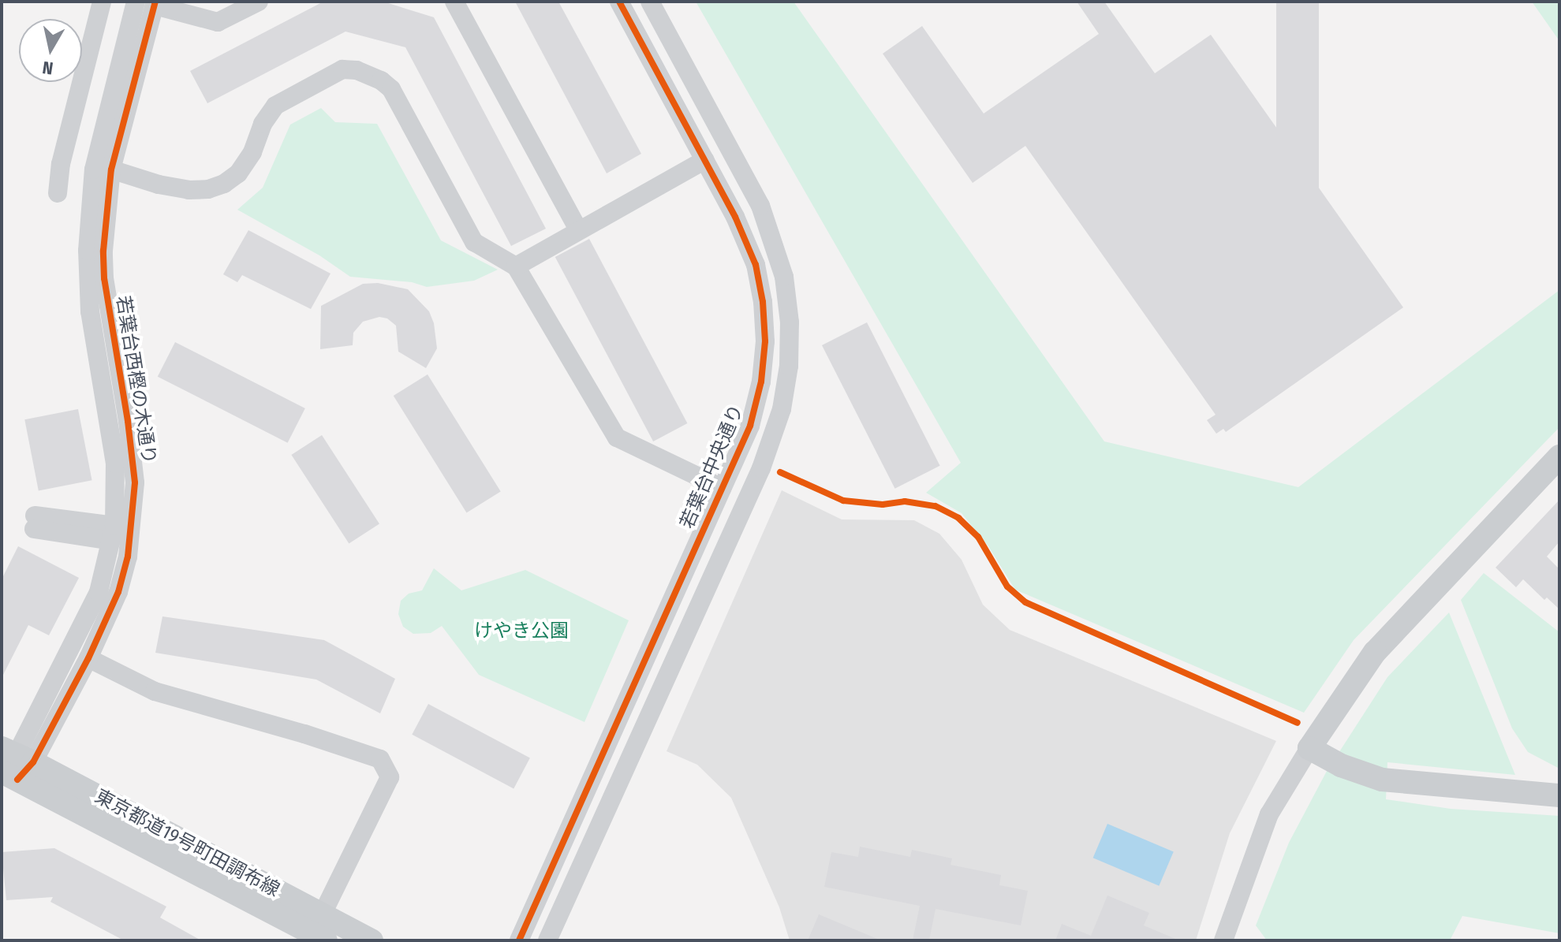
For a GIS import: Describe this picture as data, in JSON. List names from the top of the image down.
{
  "streets": {
    "main road": ["東京都道19号町田調布線"],
    "street": ["若葉台西樫の木通り", "若葉台中央通り"]
  },
  "crossings": [
    ["若葉台西樫の木通り", "東京都道19号町田調布線"]
  ],
  "parks": ["けやき公園"],
  "north": "bottom"
}
